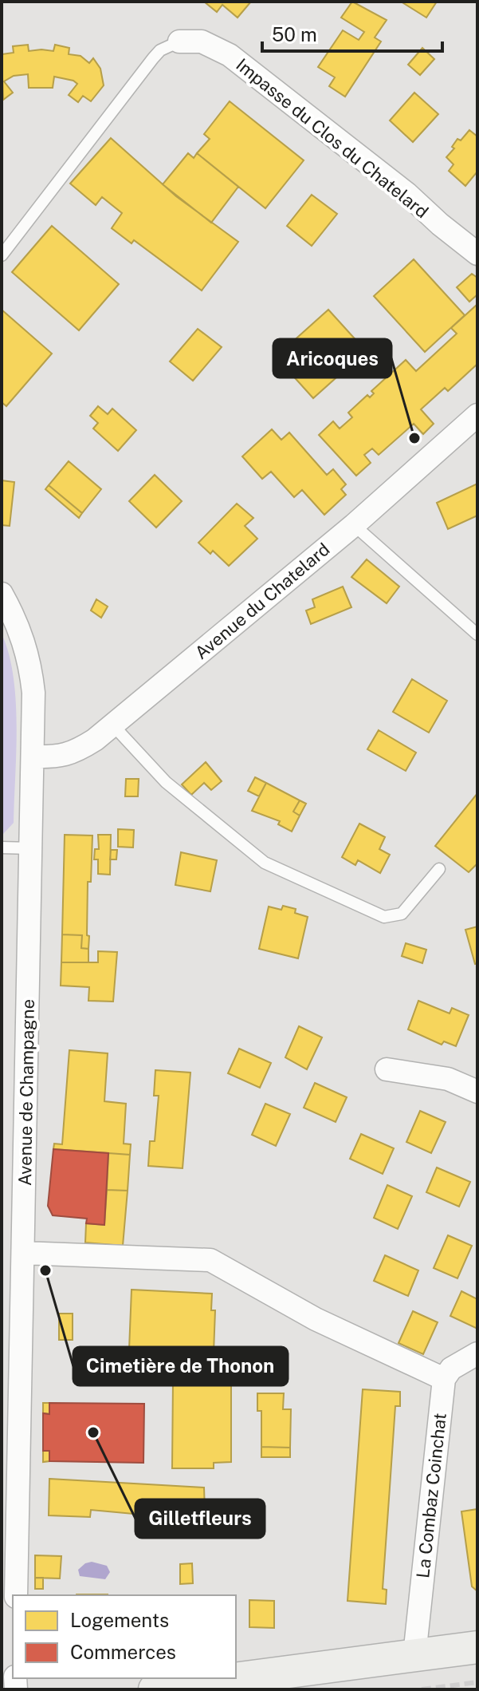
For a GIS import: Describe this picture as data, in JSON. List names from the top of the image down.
{
  "streets": {
    "street": [
      "Impasse du Clos du Chatelard",
      "Avenue du Chatelard",
      "Avenue de Champagne",
      "La Combaz Coinchat"
    ]
  },
  "crossings": [
    ["Avenue du Chatelard", "Avenue de Champagne"]
  ],
  "places": ["Aricoques", "Cimetière de Thonon", "Gilletfleurs"],
  "legend": ["Logements", "Commerces"],
  "scale_bar": "50 m"
}
